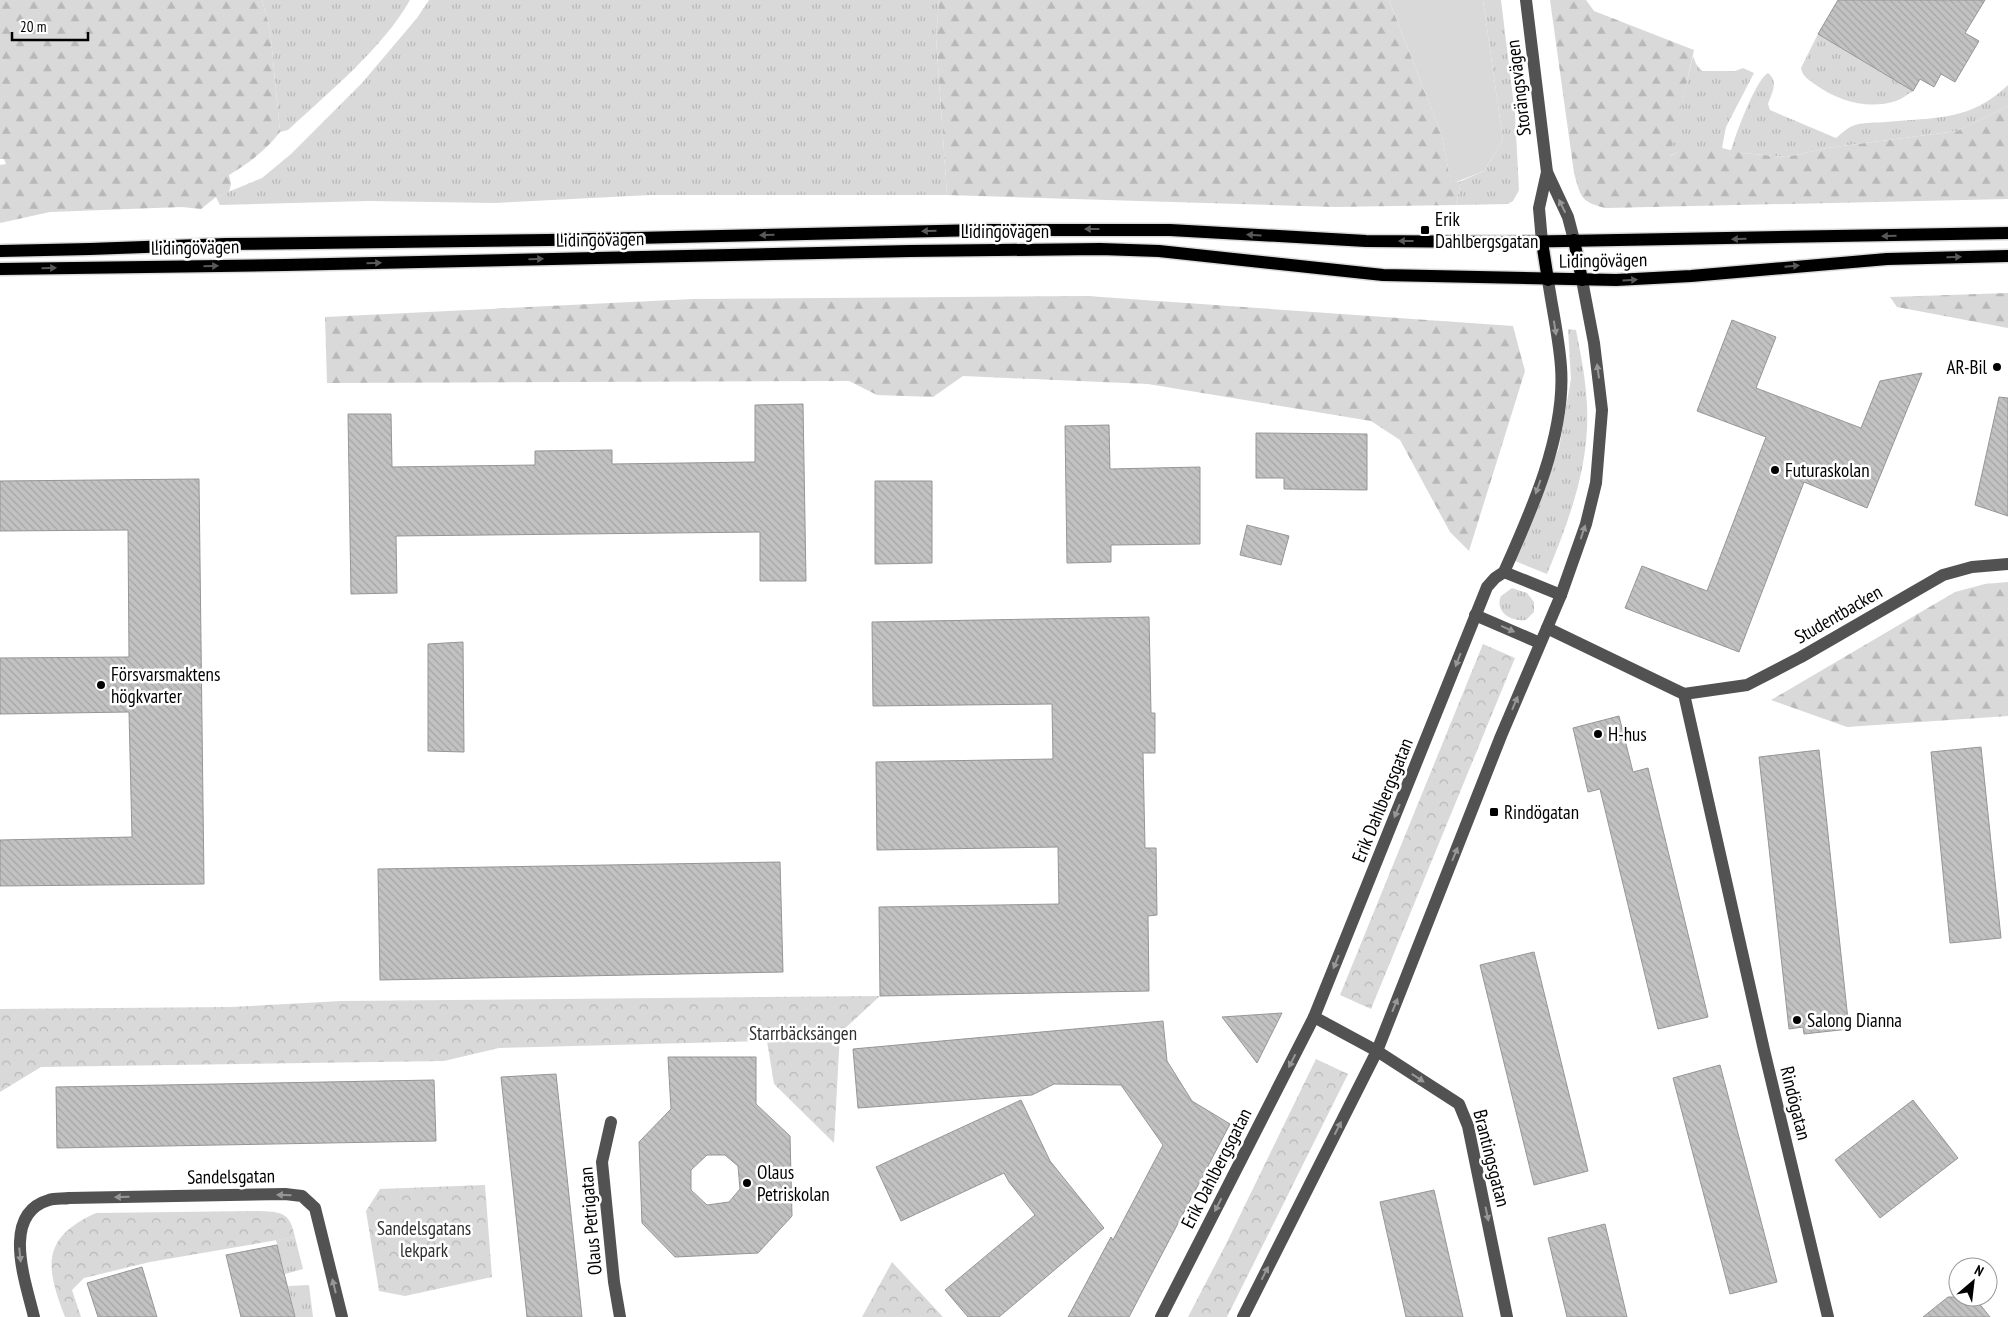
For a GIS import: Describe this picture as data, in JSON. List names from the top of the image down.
{
  "streets": {
    "main road": ["Lidingövägen"],
    "street": [
      "Storängsvägen",
      "Studentbacken",
      "Erik Dahlbergsgatan",
      "Rindögatan",
      "Brantingsgatan",
      "Sandelsgatan",
      "Olaus Petrigatan"
    ]
  },
  "crossings": [
    ["Storängsvägen", "Lidingövägen"],
    ["Lidingövägen", "Erik Dahlbergsgatan"],
    ["Studentbacken", "Rindögatan"],
    ["Erik Dahlbergsgatan", "Brantingsgatan"]
  ],
  "one_way": ["Brantingsgatan"],
  "parks": ["Starrbäcksängen", "Sandelsgatans lekpark"],
  "places": {
    "transit": ["Erik Dahlbergsgatan", "Rindögatan"],
    "other": [
      "AR-Bil",
      "Futuraskolan",
      "Försvarsmaktens högkvarter",
      "H-hus",
      "Salong Dianna",
      "Olaus Petriskolan"
    ]
  },
  "scale_bar": "20 m",
  "north": "top right"
}
